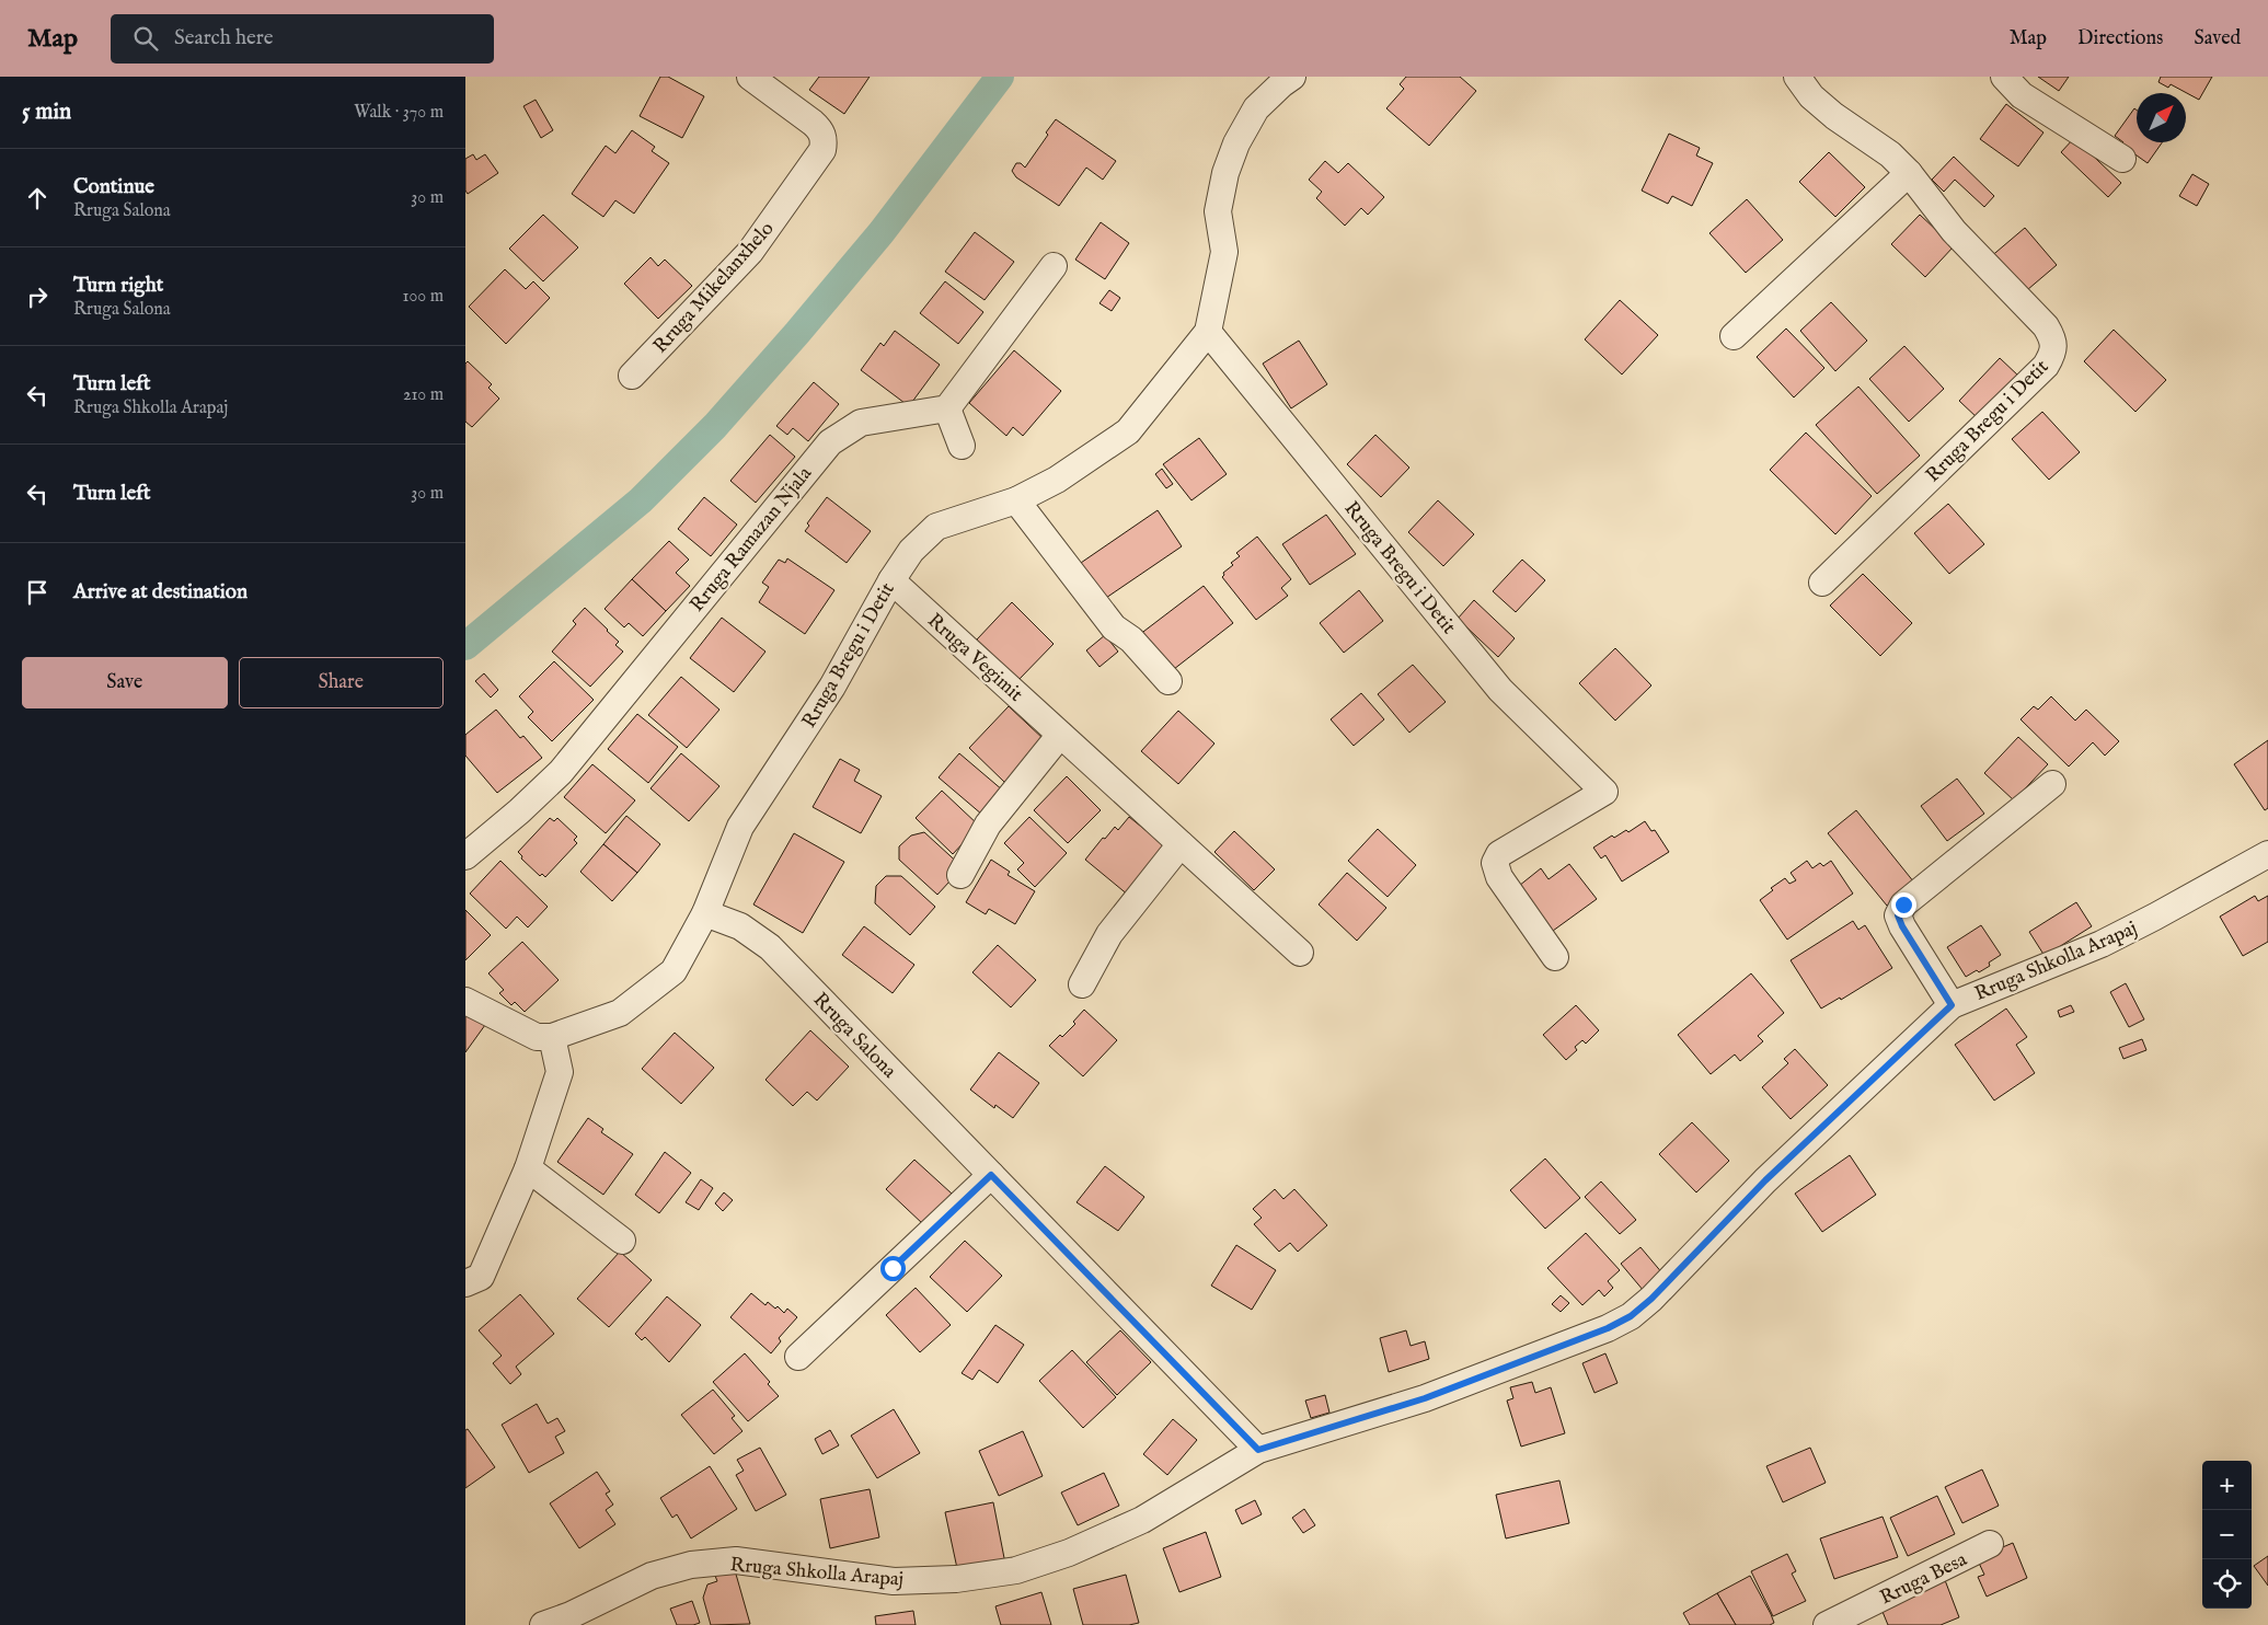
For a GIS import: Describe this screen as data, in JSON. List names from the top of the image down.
{
  "streets": {
    "street": [
      "Rruga Mikelanxhelo",
      "Rruga Bregu i Detit",
      "Rruga Ramazan Njala",
      "Rruga Vegimit",
      "Rruga Shkolla Arapaj",
      "Rruga Salona",
      "Rruga Besa"
    ]
  },
  "crossings": [
    ["Rruga Bregu i Detit", "Rruga Vegimit"],
    ["Rruga Bregu i Detit", "Rruga Salona"],
    ["Rruga Shkolla Arapaj", "Rruga Salona"]
  ],
  "north": "top right",
  "page": {
    "header": "Map",
    "search": "Search here",
    "nav": ["Map", "Directions", "Saved"],
    "heading": ["5 min", "Walk · 370 m"],
    "list": [
      ["Continue", "Rruga Salona", "30 m"],
      ["Turn right", "Rruga Salona", "100 m"],
      ["Turn left", "Rruga Shkolla Arapaj", "210 m"],
      ["Turn left", "30 m"],
      "Arrive at destination"
    ],
    "buttons": ["Save", "Share"],
    "map_buttons": ["+", "−"]
  }
}
